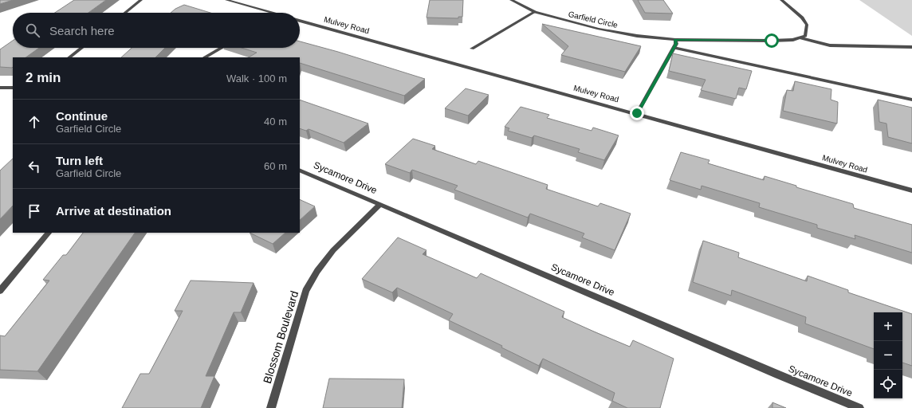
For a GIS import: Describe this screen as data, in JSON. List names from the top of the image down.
{
  "streets": {
    "street": [
      "Garfield Circle",
      "Mulvey Road",
      "Sycamore Drive",
      "Blossom Boulevard"
    ]
  },
  "crossings": [
    ["Sycamore Drive", "Blossom Boulevard"]
  ],
  "page": {
    "search": "Search here",
    "heading": ["2 min", "Walk · 100 m"],
    "list": [
      ["Continue", "Garfield Circle", "40 m"],
      ["Turn left", "Garfield Circle", "60 m"],
      "Arrive at destination"
    ],
    "map_buttons": ["+", "−"]
  }
}
